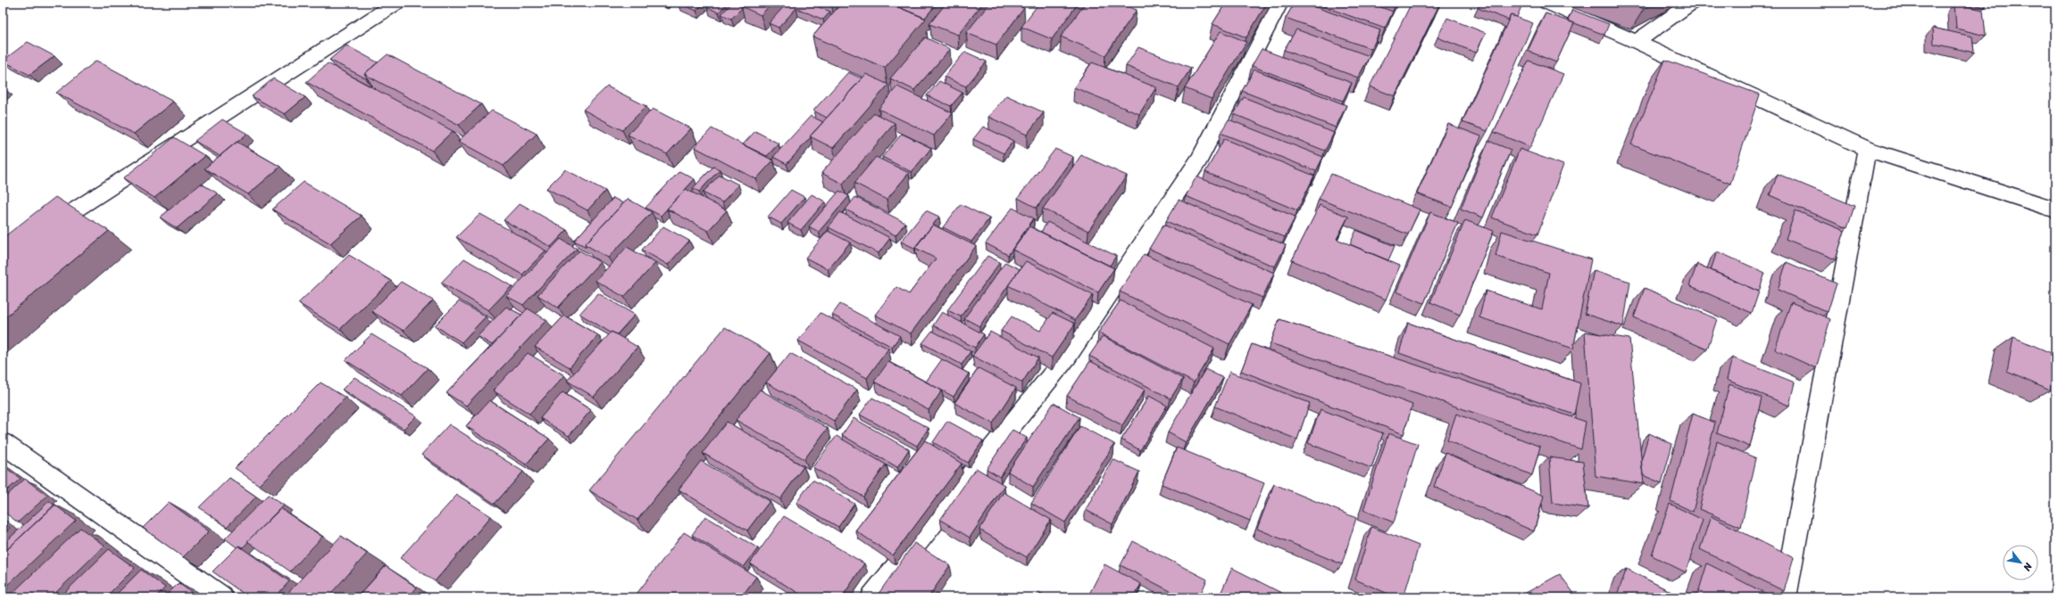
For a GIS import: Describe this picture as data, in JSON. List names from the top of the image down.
{
  "north": "bottom right"
}
